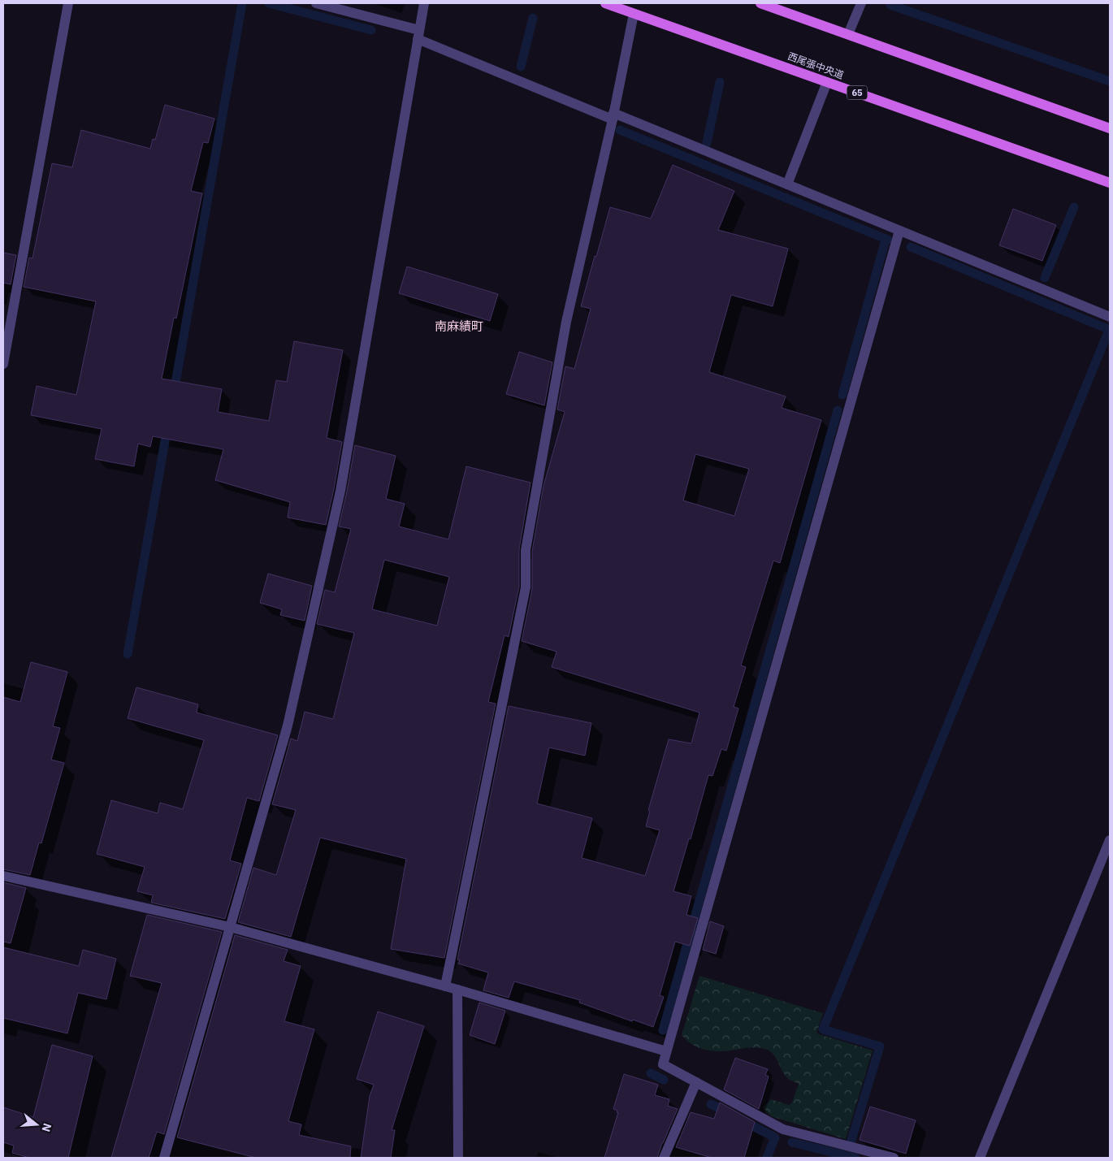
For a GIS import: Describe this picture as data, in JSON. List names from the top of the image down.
{
  "streets": {
    "main road": ["西尾張中央道", "65"]
  },
  "districts": ["南麻績町"],
  "north": "right"
}
